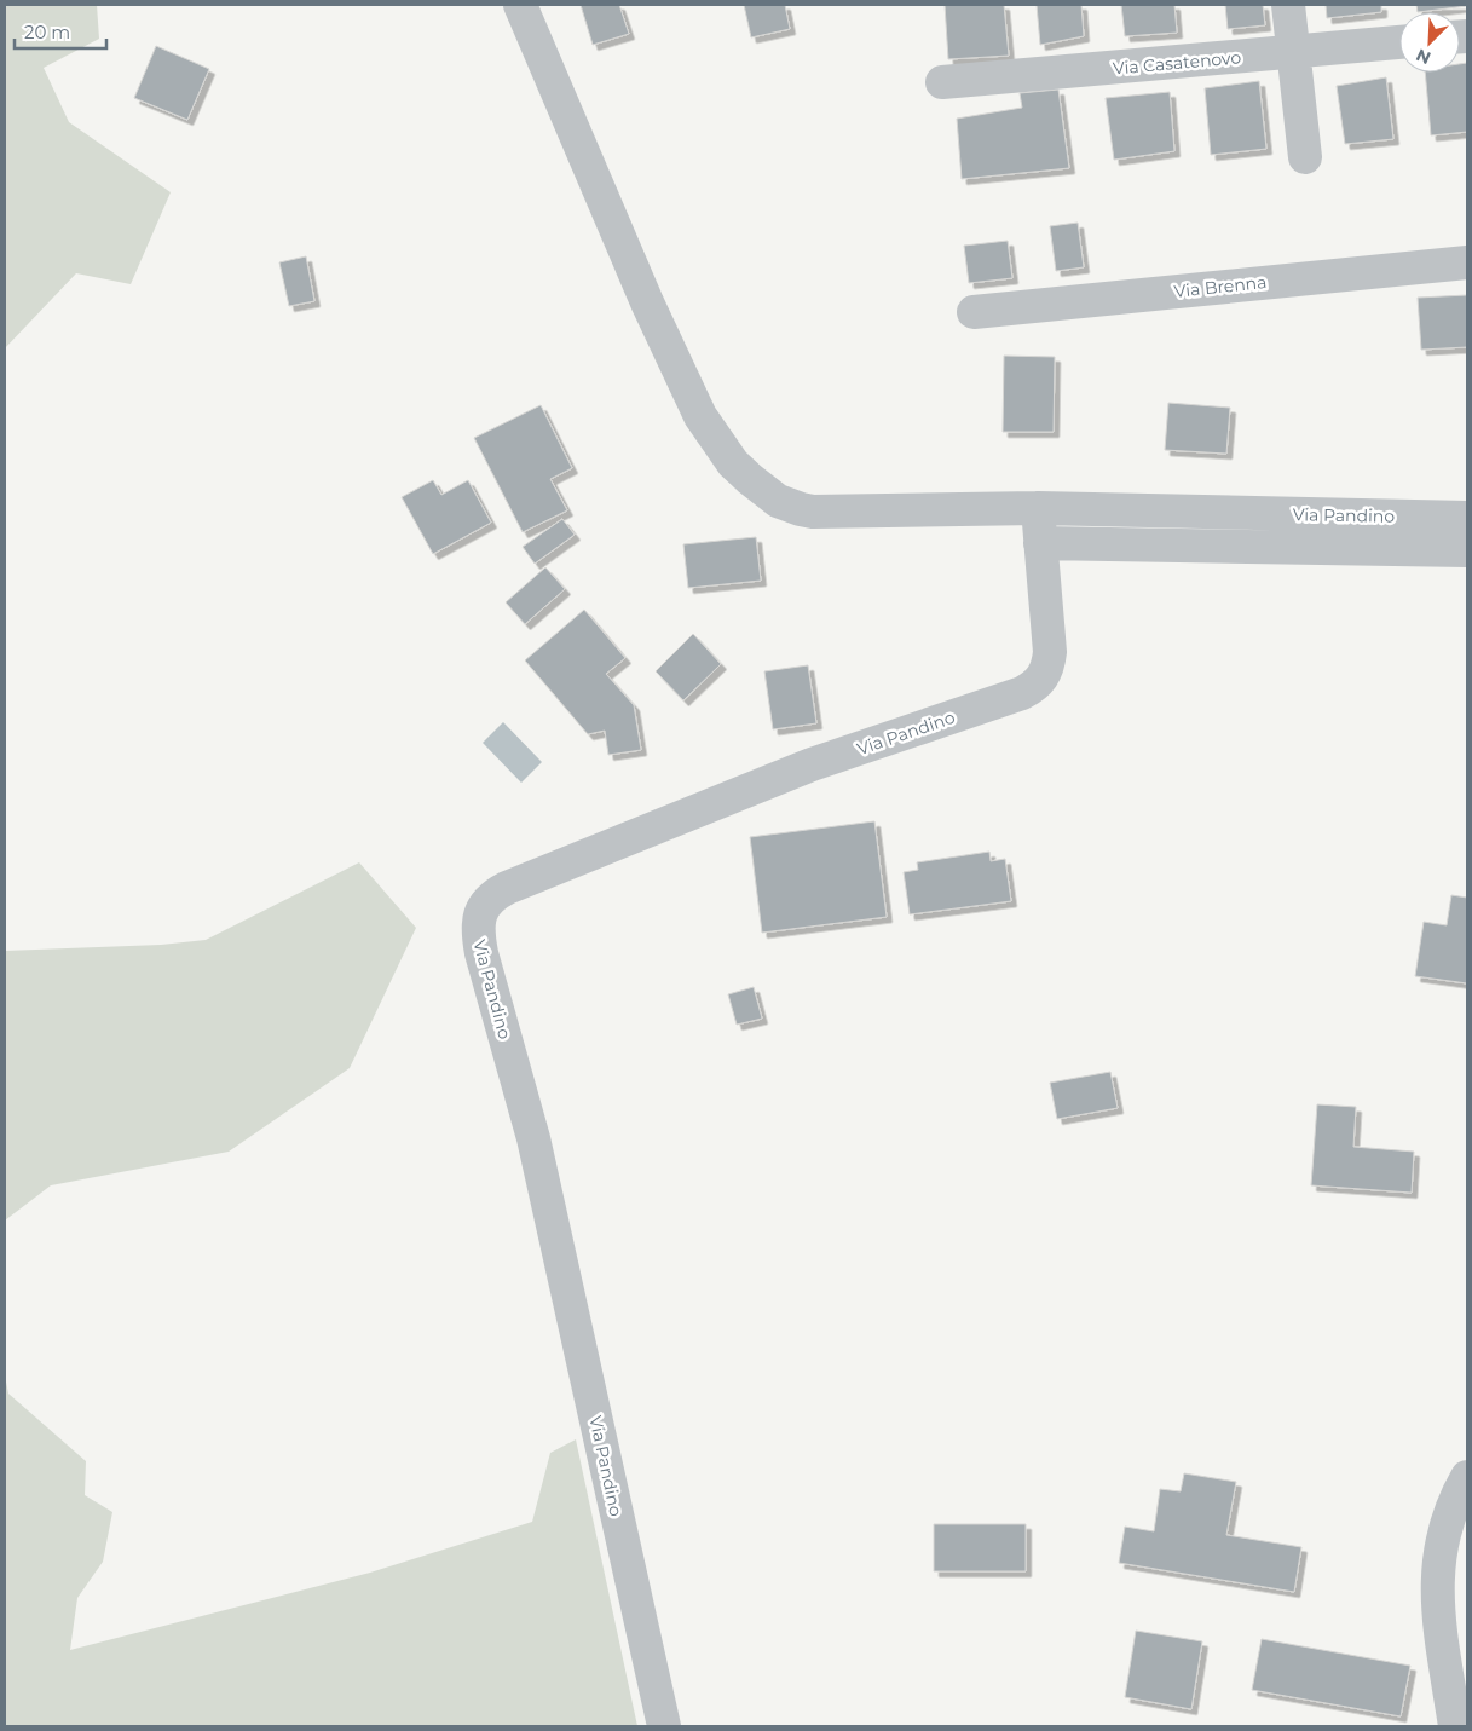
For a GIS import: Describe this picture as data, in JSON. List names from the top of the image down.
{
  "streets": {
    "street": ["Via Casatenovo", "Via Brenna", "Via Pandino"]
  },
  "scale_bar": "20 m",
  "north": "bottom left"
}
